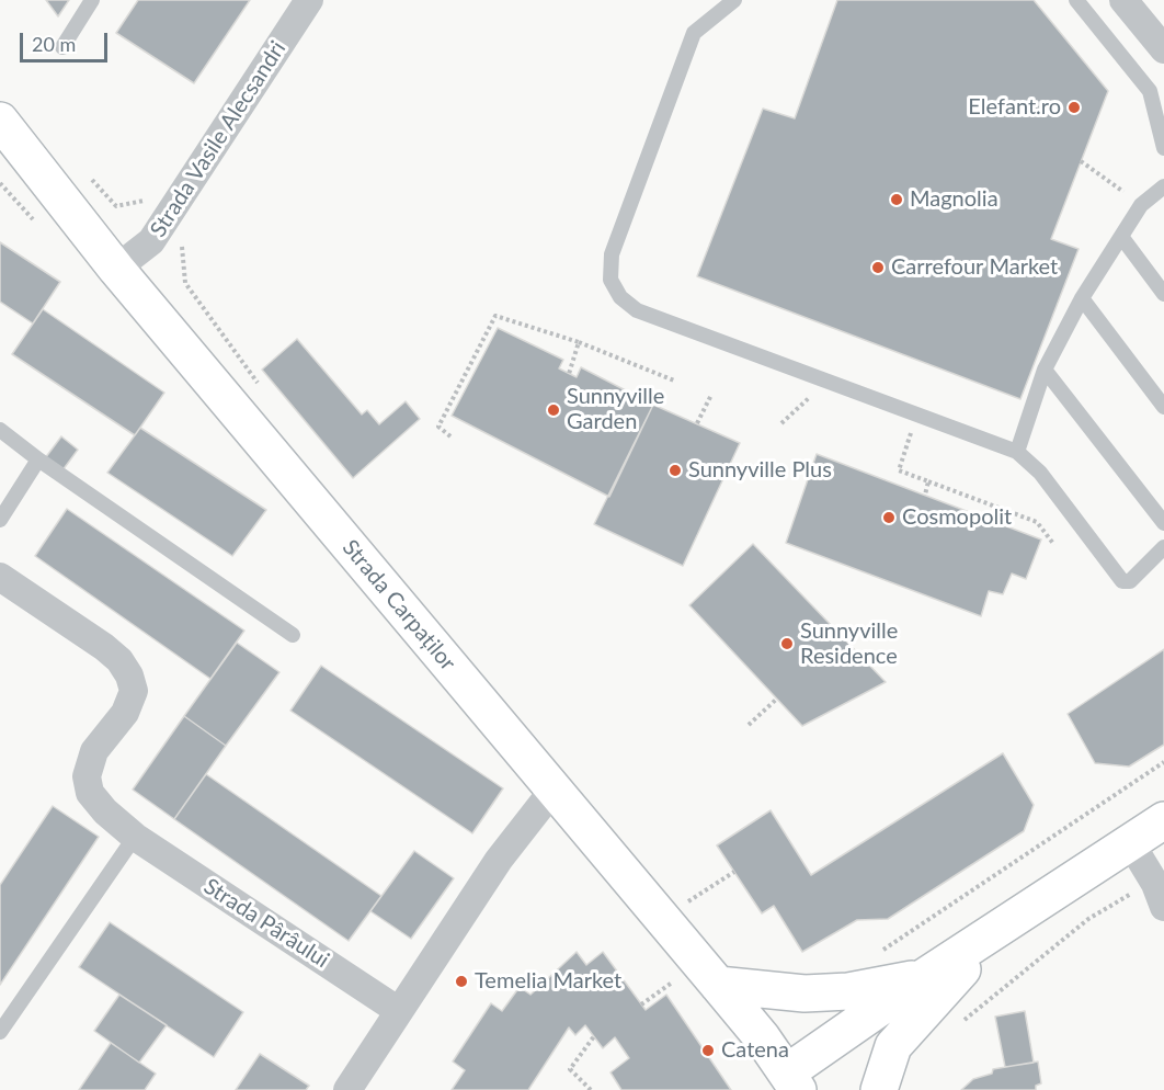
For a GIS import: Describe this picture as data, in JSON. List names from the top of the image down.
{
  "streets": {
    "main road": ["Strada Carpaților"],
    "street": ["Strada Vasile Alecsandri", "Strada Pârâului"]
  },
  "crossings": [
    ["Strada Vasile Alecsandri", "Strada Carpaților"]
  ],
  "places": [
    "Elefant.ro",
    "Magnolia",
    "Carrefour Market",
    "Sunnyville Garden",
    "Sunnyville Plus",
    "Cosmopolit",
    "Sunnyville Residence",
    "Temelia Market",
    "Catena"
  ],
  "scale_bar": "20 m"
}
